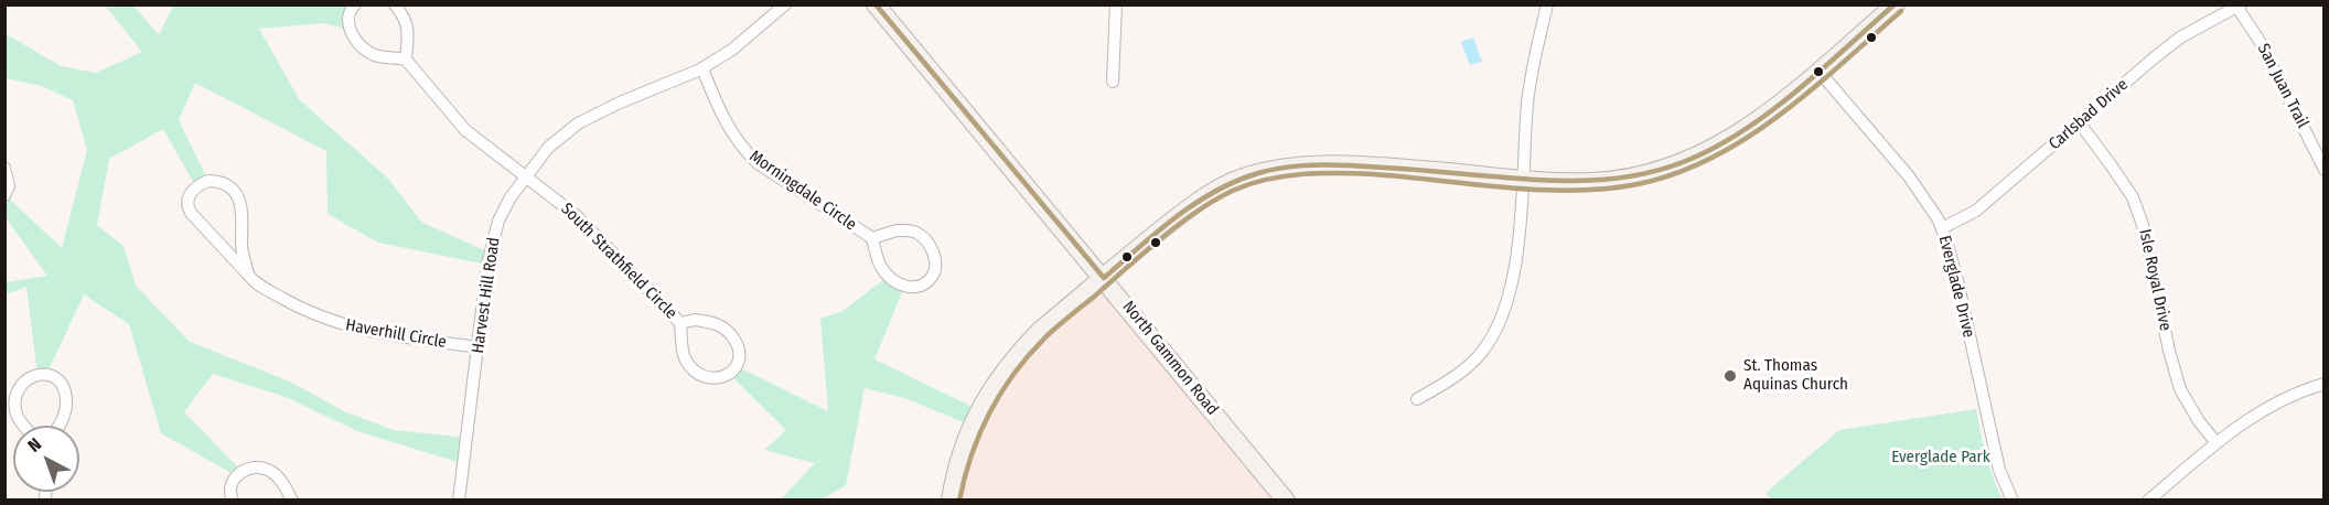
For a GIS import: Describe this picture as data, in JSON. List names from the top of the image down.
{
  "streets": {
    "street": [
      "San Juan Trail",
      "Carlsbad Drive",
      "Morningdale Circle",
      "South Strathfield Circle",
      "Isle Royal Drive",
      "Everglade Drive",
      "Harvest Hill Road",
      "Haverhill Circle",
      "North Gammon Road"
    ]
  },
  "crossings": [
    ["San Juan Trail", "Carlsbad Drive"],
    ["Carlsbad Drive", "Isle Royal Drive"],
    ["Carlsbad Drive", "Everglade Drive"],
    ["Morningdale Circle", "Harvest Hill Road"],
    ["South Strathfield Circle", "Harvest Hill Road"],
    ["Harvest Hill Road", "Haverhill Circle"]
  ],
  "parks": ["Everglade Park"],
  "places": ["St. Thomas Aquinas Church"],
  "north": "top left"
}
